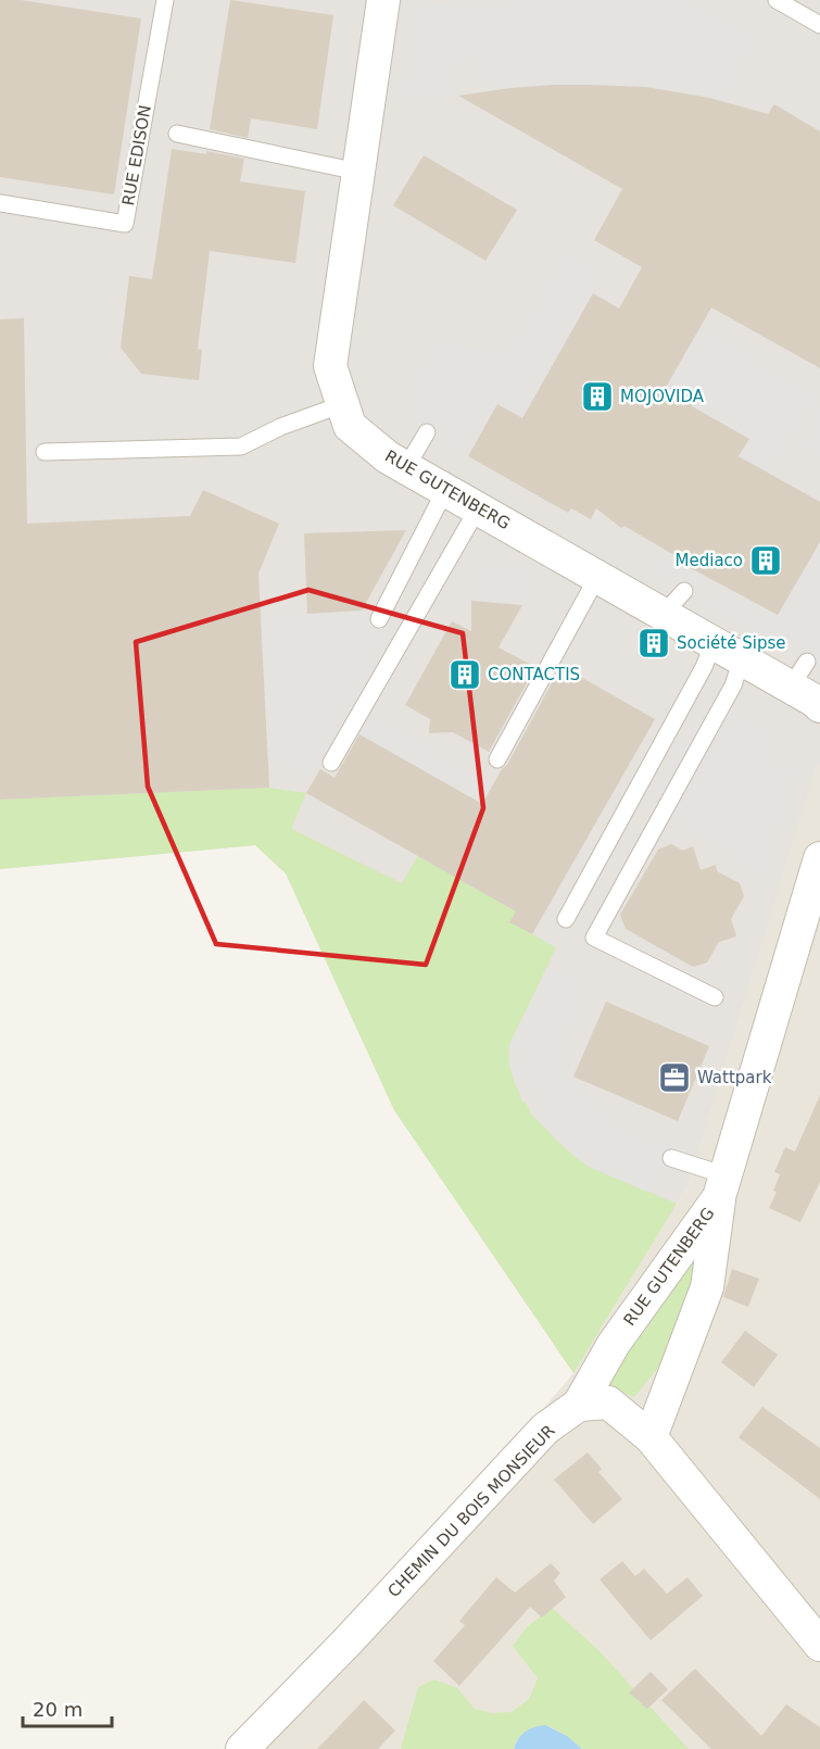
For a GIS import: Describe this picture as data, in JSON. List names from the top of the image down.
{
  "streets": {
    "street": ["RUE GUTENBERG", "CHEMIN DU BOIS MONSIEUR"],
    "lane": ["RUE EDISON"]
  },
  "crossings": [
    ["RUE GUTENBERG", "CHEMIN DU BOIS MONSIEUR"]
  ],
  "places": {
    "building": [
      "MOJOVIDA",
      "Mediaco",
      "Société Sipse",
      "CONTACTIS"
    ],
    "office": ["Wattpark"]
  },
  "scale_bar": "20 m"
}
